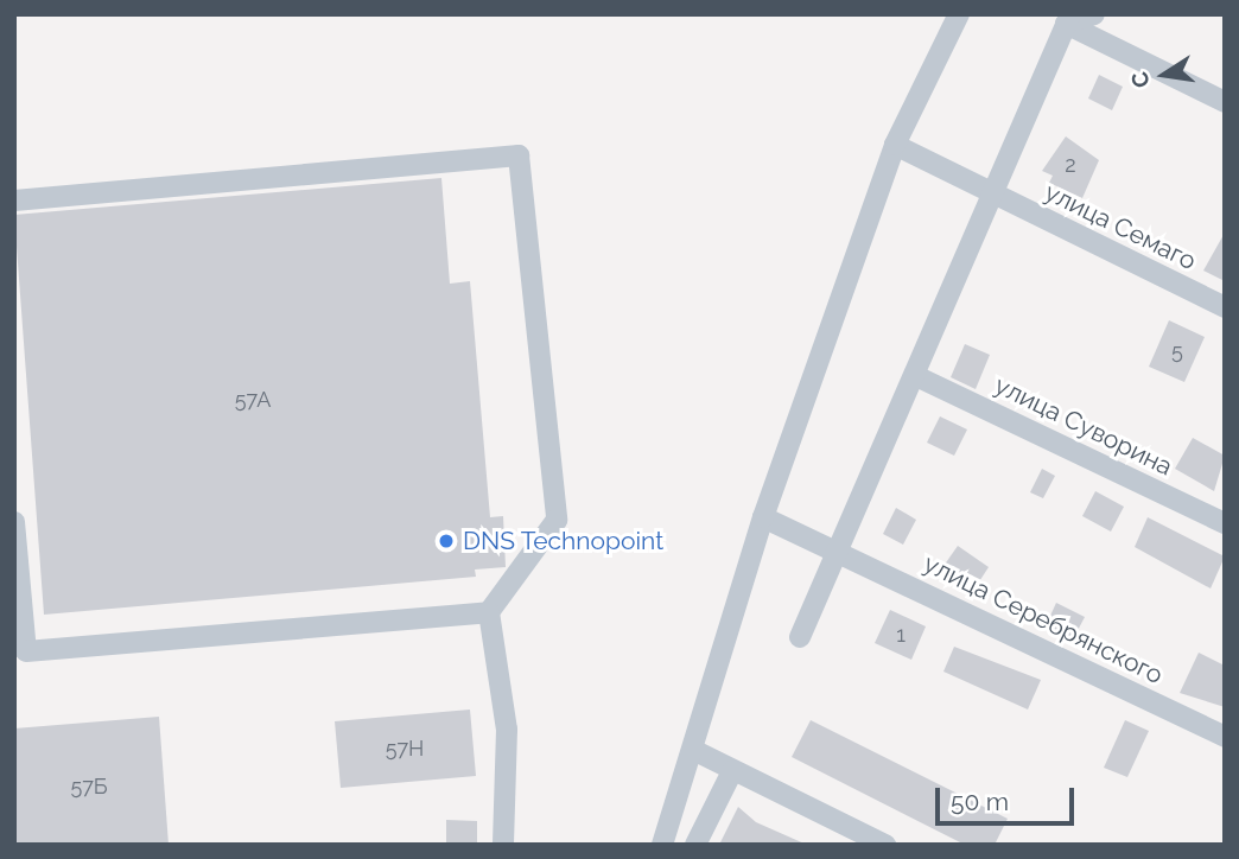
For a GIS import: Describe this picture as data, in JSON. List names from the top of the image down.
{
  "streets": {
    "street": ["улица Семаго", "улица Суворина", "улица Серебрянского"]
  },
  "places": ["DNS Technopoint"],
  "house_numbers": [
    "2",
    "5",
    "57А",
    "1",
    "57Н",
    "57Б"
  ],
  "scale_bar": "50 m",
  "north": "left"
}
